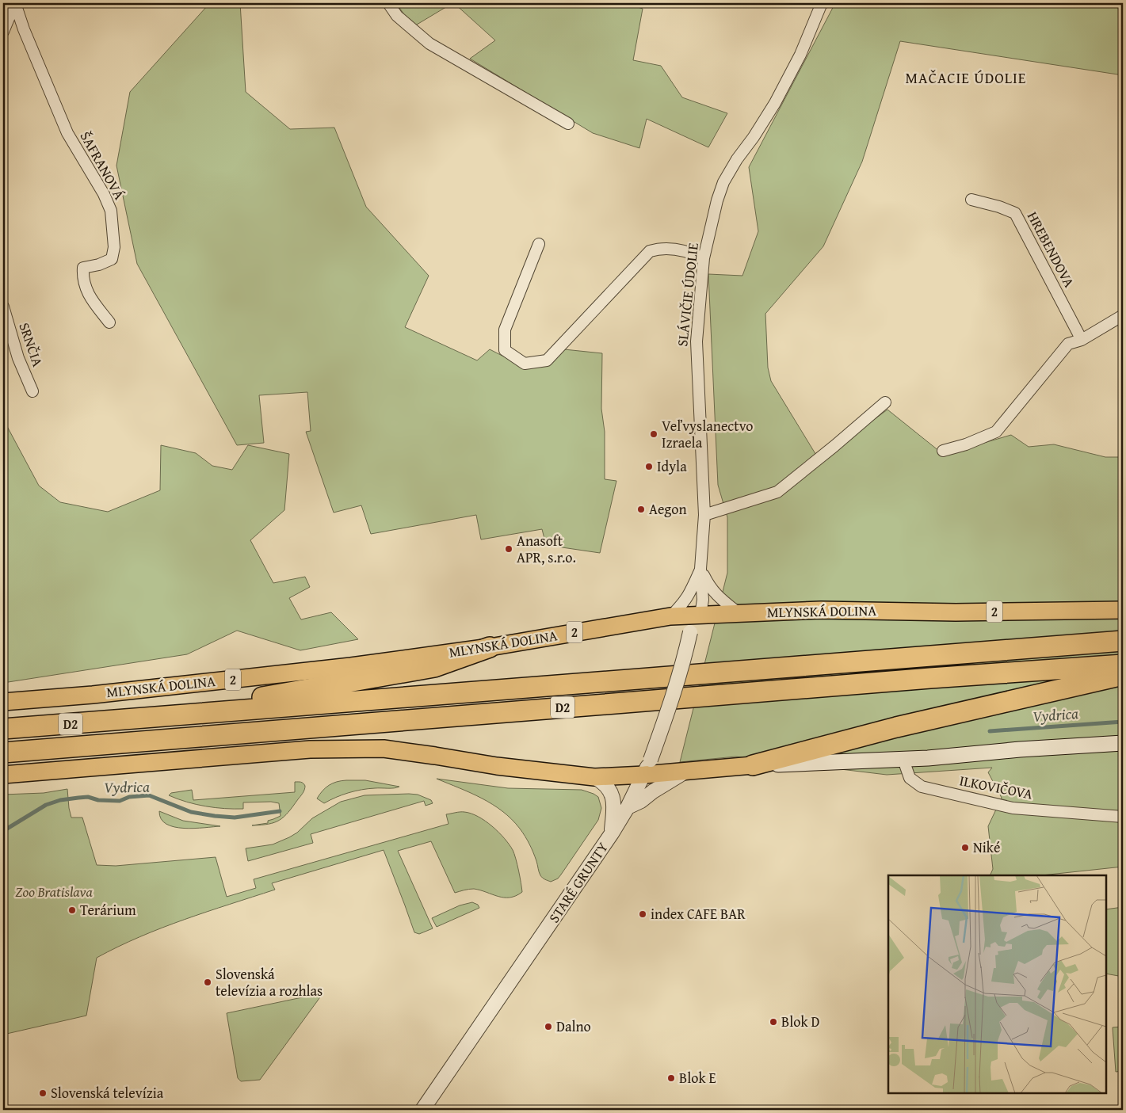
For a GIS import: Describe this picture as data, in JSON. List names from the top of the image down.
{
  "streets": {
    "highway": ["D2"],
    "main road": ["MLYNSKÁ DOLINA", "2"],
    "street": [
      "ŠAFRANOVÁ",
      "HREBENDOVA",
      "SLÁVIČIE ÚDOLIE",
      "SRNČIA",
      "ILKOVIČOVA",
      "STARÉ GRUNTY"
    ]
  },
  "crossings": [
    ["SLÁVIČIE ÚDOLIE", "MLYNSKÁ DOLINA"],
    ["SLÁVIČIE ÚDOLIE", "STARÉ GRUNTY"],
    ["MLYNSKÁ DOLINA", "STARÉ GRUNTY"]
  ],
  "districts": ["MAČACIE ÚDOLIE"],
  "water": ["Vydrica"],
  "parks": ["Zoo Bratislava"],
  "places": [
    "Veľvyslanectvo Izraela",
    "Idyla",
    "Aegon",
    "Anasoft APR, s.r.o.",
    "Niké",
    "Terárium",
    "index CAFE BAR",
    "Slovenská televízia a rozhlas",
    "Blok D",
    "Dalno",
    "Blok E",
    "Slovenská televízia"
  ]
}
